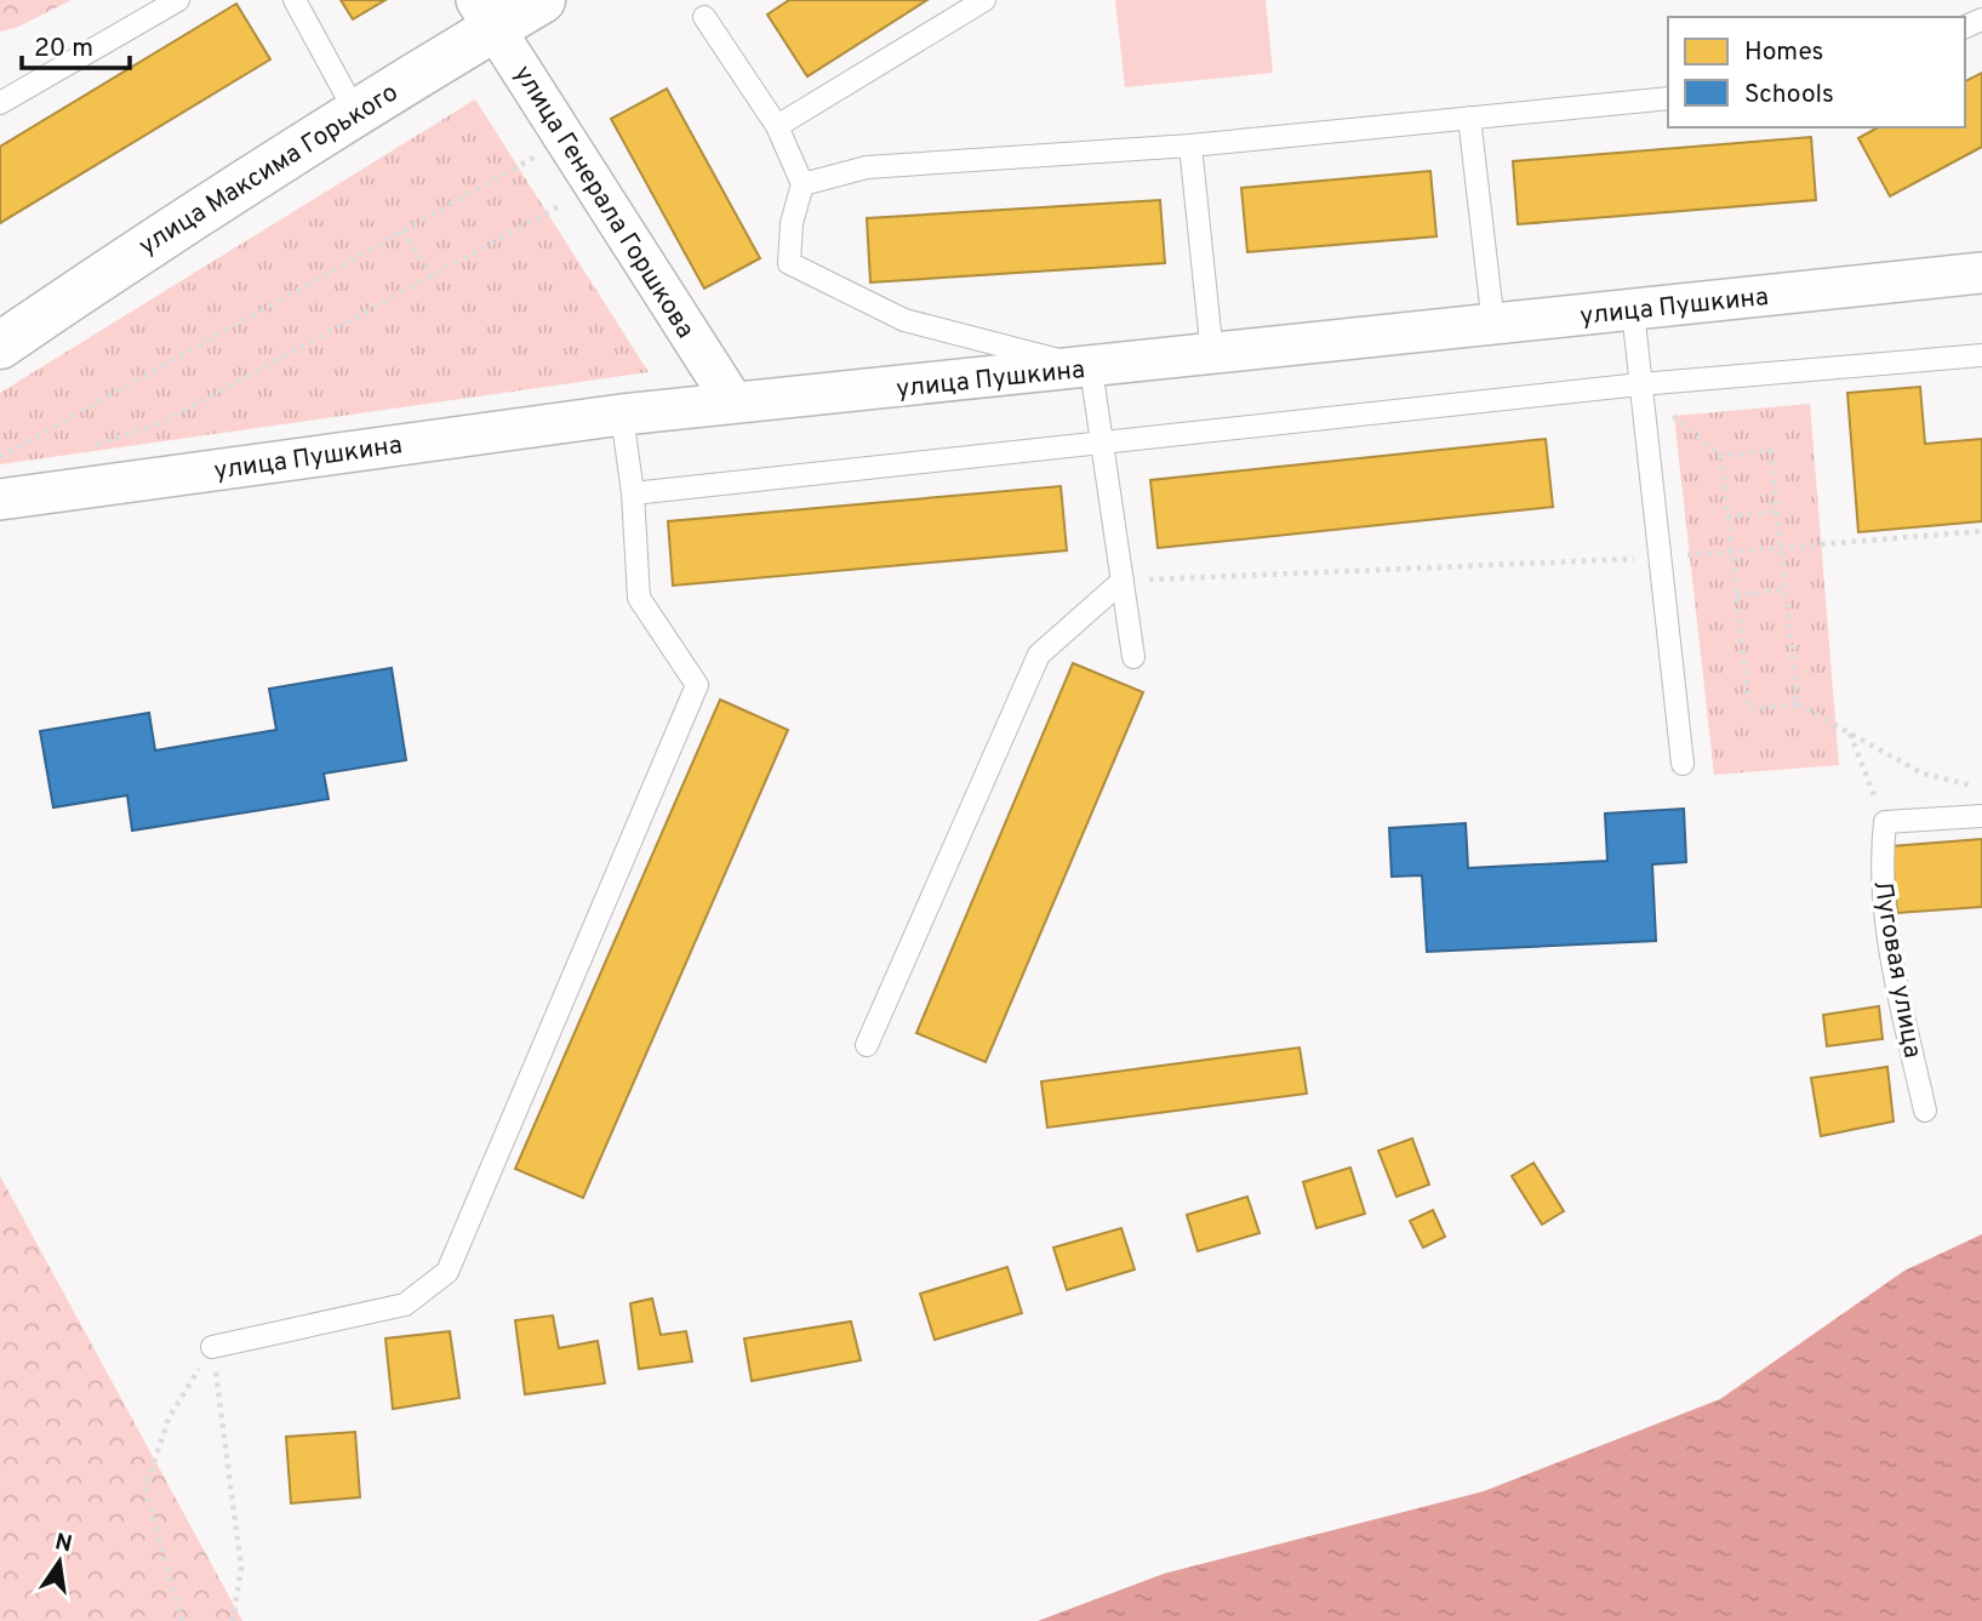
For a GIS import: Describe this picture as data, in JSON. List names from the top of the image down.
{
  "streets": {
    "street": ["улица Максима Горького", "улица Генерала Горшкова", "улица Пушкина"],
    "lane": ["Луговая улица"]
  },
  "crossings": [
    ["улица Максима Горького", "улица Генерала Горшкова"],
    ["улица Генерала Горшкова", "улица Пушкина"]
  ],
  "legend": ["Homes", "Schools"],
  "scale_bar": "20 m",
  "north": "top"
}
